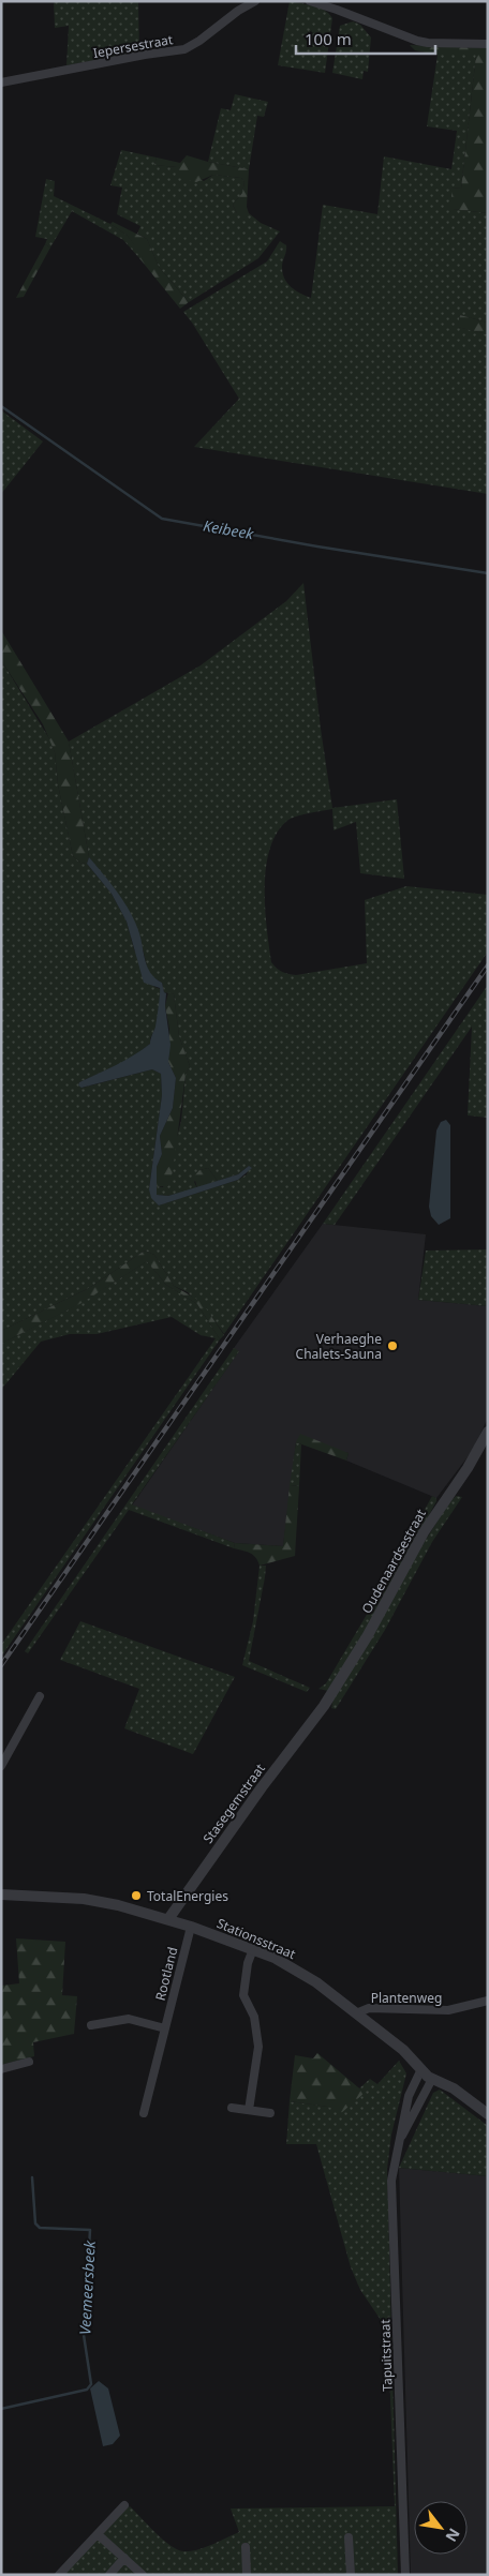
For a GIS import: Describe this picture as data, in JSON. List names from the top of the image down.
{
  "streets": {
    "street": [
      "Iepersestraat",
      "Oudenaardsestraat",
      "Stasegemstraat",
      "Stationsstraat",
      "Rootland",
      "Plantenweg",
      "Tapuitstraat"
    ]
  },
  "crossings": [
    ["Oudenaardsestraat", "Stasegemstraat"],
    ["Stasegemstraat", "Stationsstraat"],
    ["Stationsstraat", "Rootland"],
    ["Stationsstraat", "Plantenweg"],
    ["Stationsstraat", "Tapuitstraat"]
  ],
  "water": ["Keibeek", "Veemeersbeek"],
  "places": ["Verhaeghe Chalets-Sauna", "TotalEnergies"],
  "scale_bar": "100 m",
  "north": "bottom right"
}
